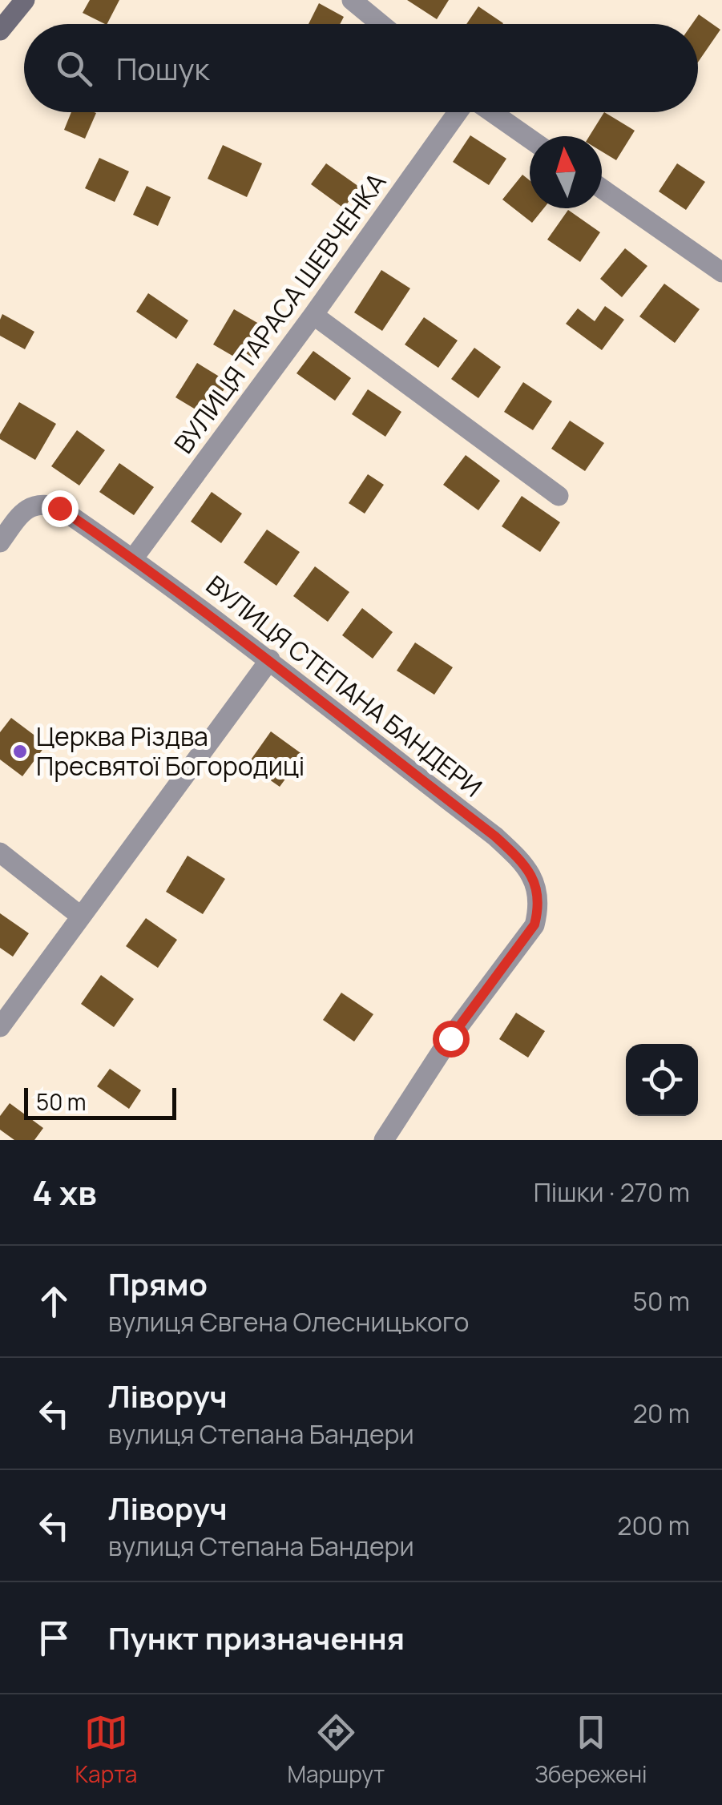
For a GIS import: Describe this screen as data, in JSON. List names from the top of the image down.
{
  "streets": {
    "street": ["ВУЛИЦЯ ТАРАСА ШЕВЧЕНКА", "ВУЛИЦЯ СТЕПАНА БАНДЕРИ"]
  },
  "crossings": [
    ["ВУЛИЦЯ ТАРАСА ШЕВЧЕНКА", "ВУЛИЦЯ СТЕПАНА БАНДЕРИ"]
  ],
  "places": ["Церква Різдва Пресвятої Богородиці"],
  "scale_bar": "50 m",
  "north": "top",
  "page": {
    "search": "Пошук",
    "scale": "50 m",
    "heading": ["4 хв", "Пішки · 270 m"],
    "list": [
      ["Прямо", "вулиця Євгена Олесницького", "50 m"],
      ["Ліворуч", "вулиця Степана Бандери", "20 m"],
      ["Ліворуч", "вулиця Степана Бандери", "200 m"],
      "Пункт призначення"
    ],
    "nav": ["Карта", "Маршрут", "Збережені"]
  }
}
